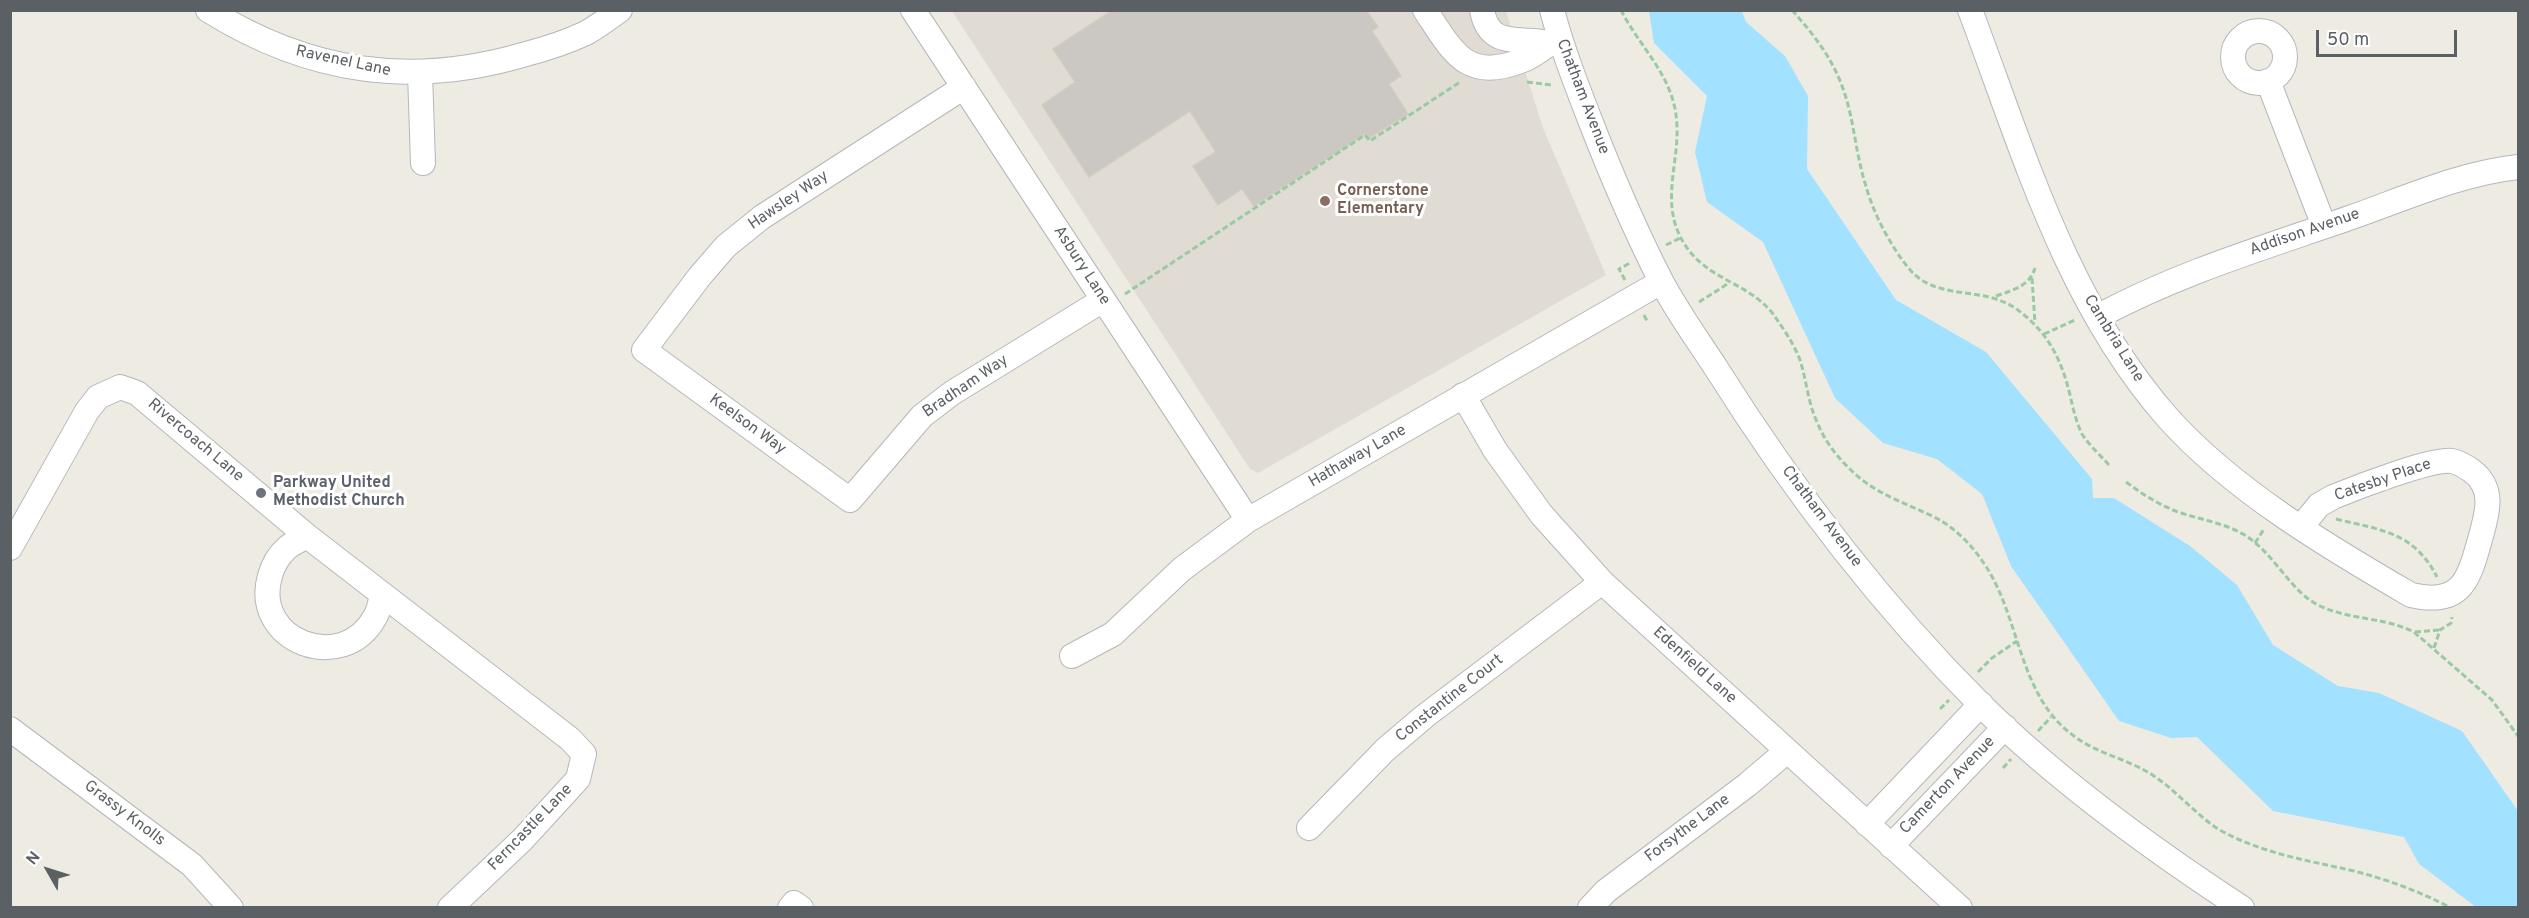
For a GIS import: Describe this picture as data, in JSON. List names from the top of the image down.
{
  "streets": {
    "street": [
      "Ravenel Lane",
      "Chatham Avenue",
      "Hawsley Way",
      "Addison Avenue",
      "Asbury Lane",
      "Cambria Lane",
      "Bradham Way",
      "Keelson Way",
      "Rivercoach Lane",
      "Hathaway Lane",
      "Catesby Place",
      "Edenfield Lane",
      "Constantine Court",
      "Camerton Avenue",
      "Grassy Knolls",
      "Ferncastle Lane",
      "Forsythe Lane"
    ]
  },
  "crossings": [
    ["Chatham Avenue", "Hathaway Lane"],
    ["Chatham Avenue", "Camerton Avenue"],
    ["Hawsley Way", "Asbury Lane"],
    ["Hawsley Way", "Keelson Way"],
    ["Addison Avenue", "Cambria Lane"],
    ["Asbury Lane", "Bradham Way"],
    ["Asbury Lane", "Hathaway Lane"],
    ["Cambria Lane", "Catesby Place"],
    ["Bradham Way", "Keelson Way"],
    ["Rivercoach Lane", "Ferncastle Lane"],
    ["Hathaway Lane", "Edenfield Lane"],
    ["Edenfield Lane", "Constantine Court"],
    ["Edenfield Lane", "Camerton Avenue"],
    ["Edenfield Lane", "Forsythe Lane"]
  ],
  "places": ["Cornerstone Elementary", "Parkway United Methodist Church"],
  "scale_bar": "50 m",
  "north": "top left"
}
